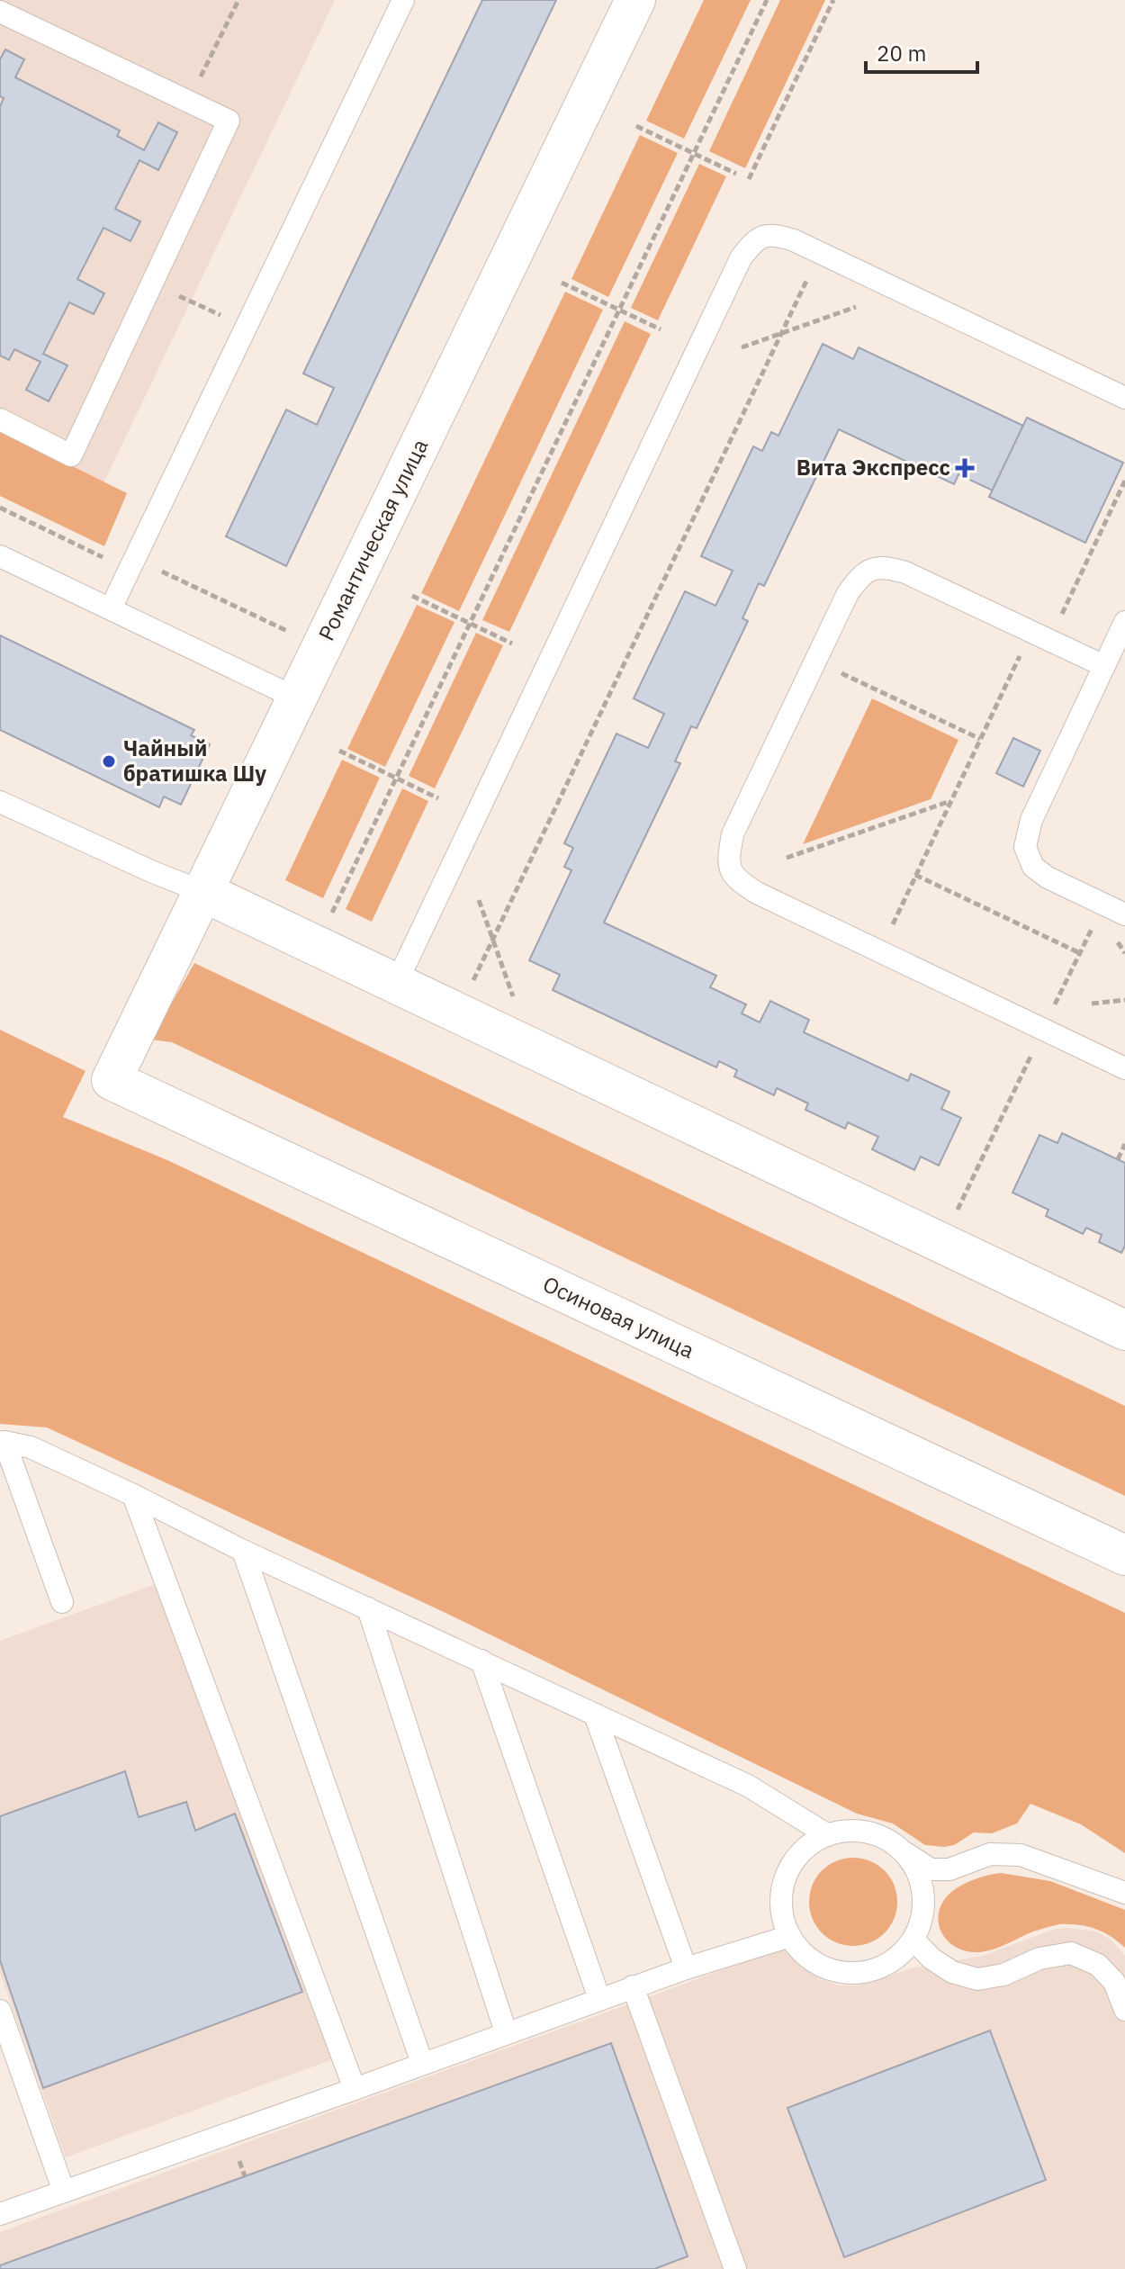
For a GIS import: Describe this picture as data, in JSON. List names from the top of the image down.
{
  "streets": {
    "street": ["Романтическая улица", "Осиновая улица"]
  },
  "crossings": [
    ["Романтическая улица", "Осиновая улица"]
  ],
  "places": {
    "health": ["Вита Экспресс"],
    "other": ["Чайный братишка Шу"]
  },
  "scale_bar": "20 m"
}
